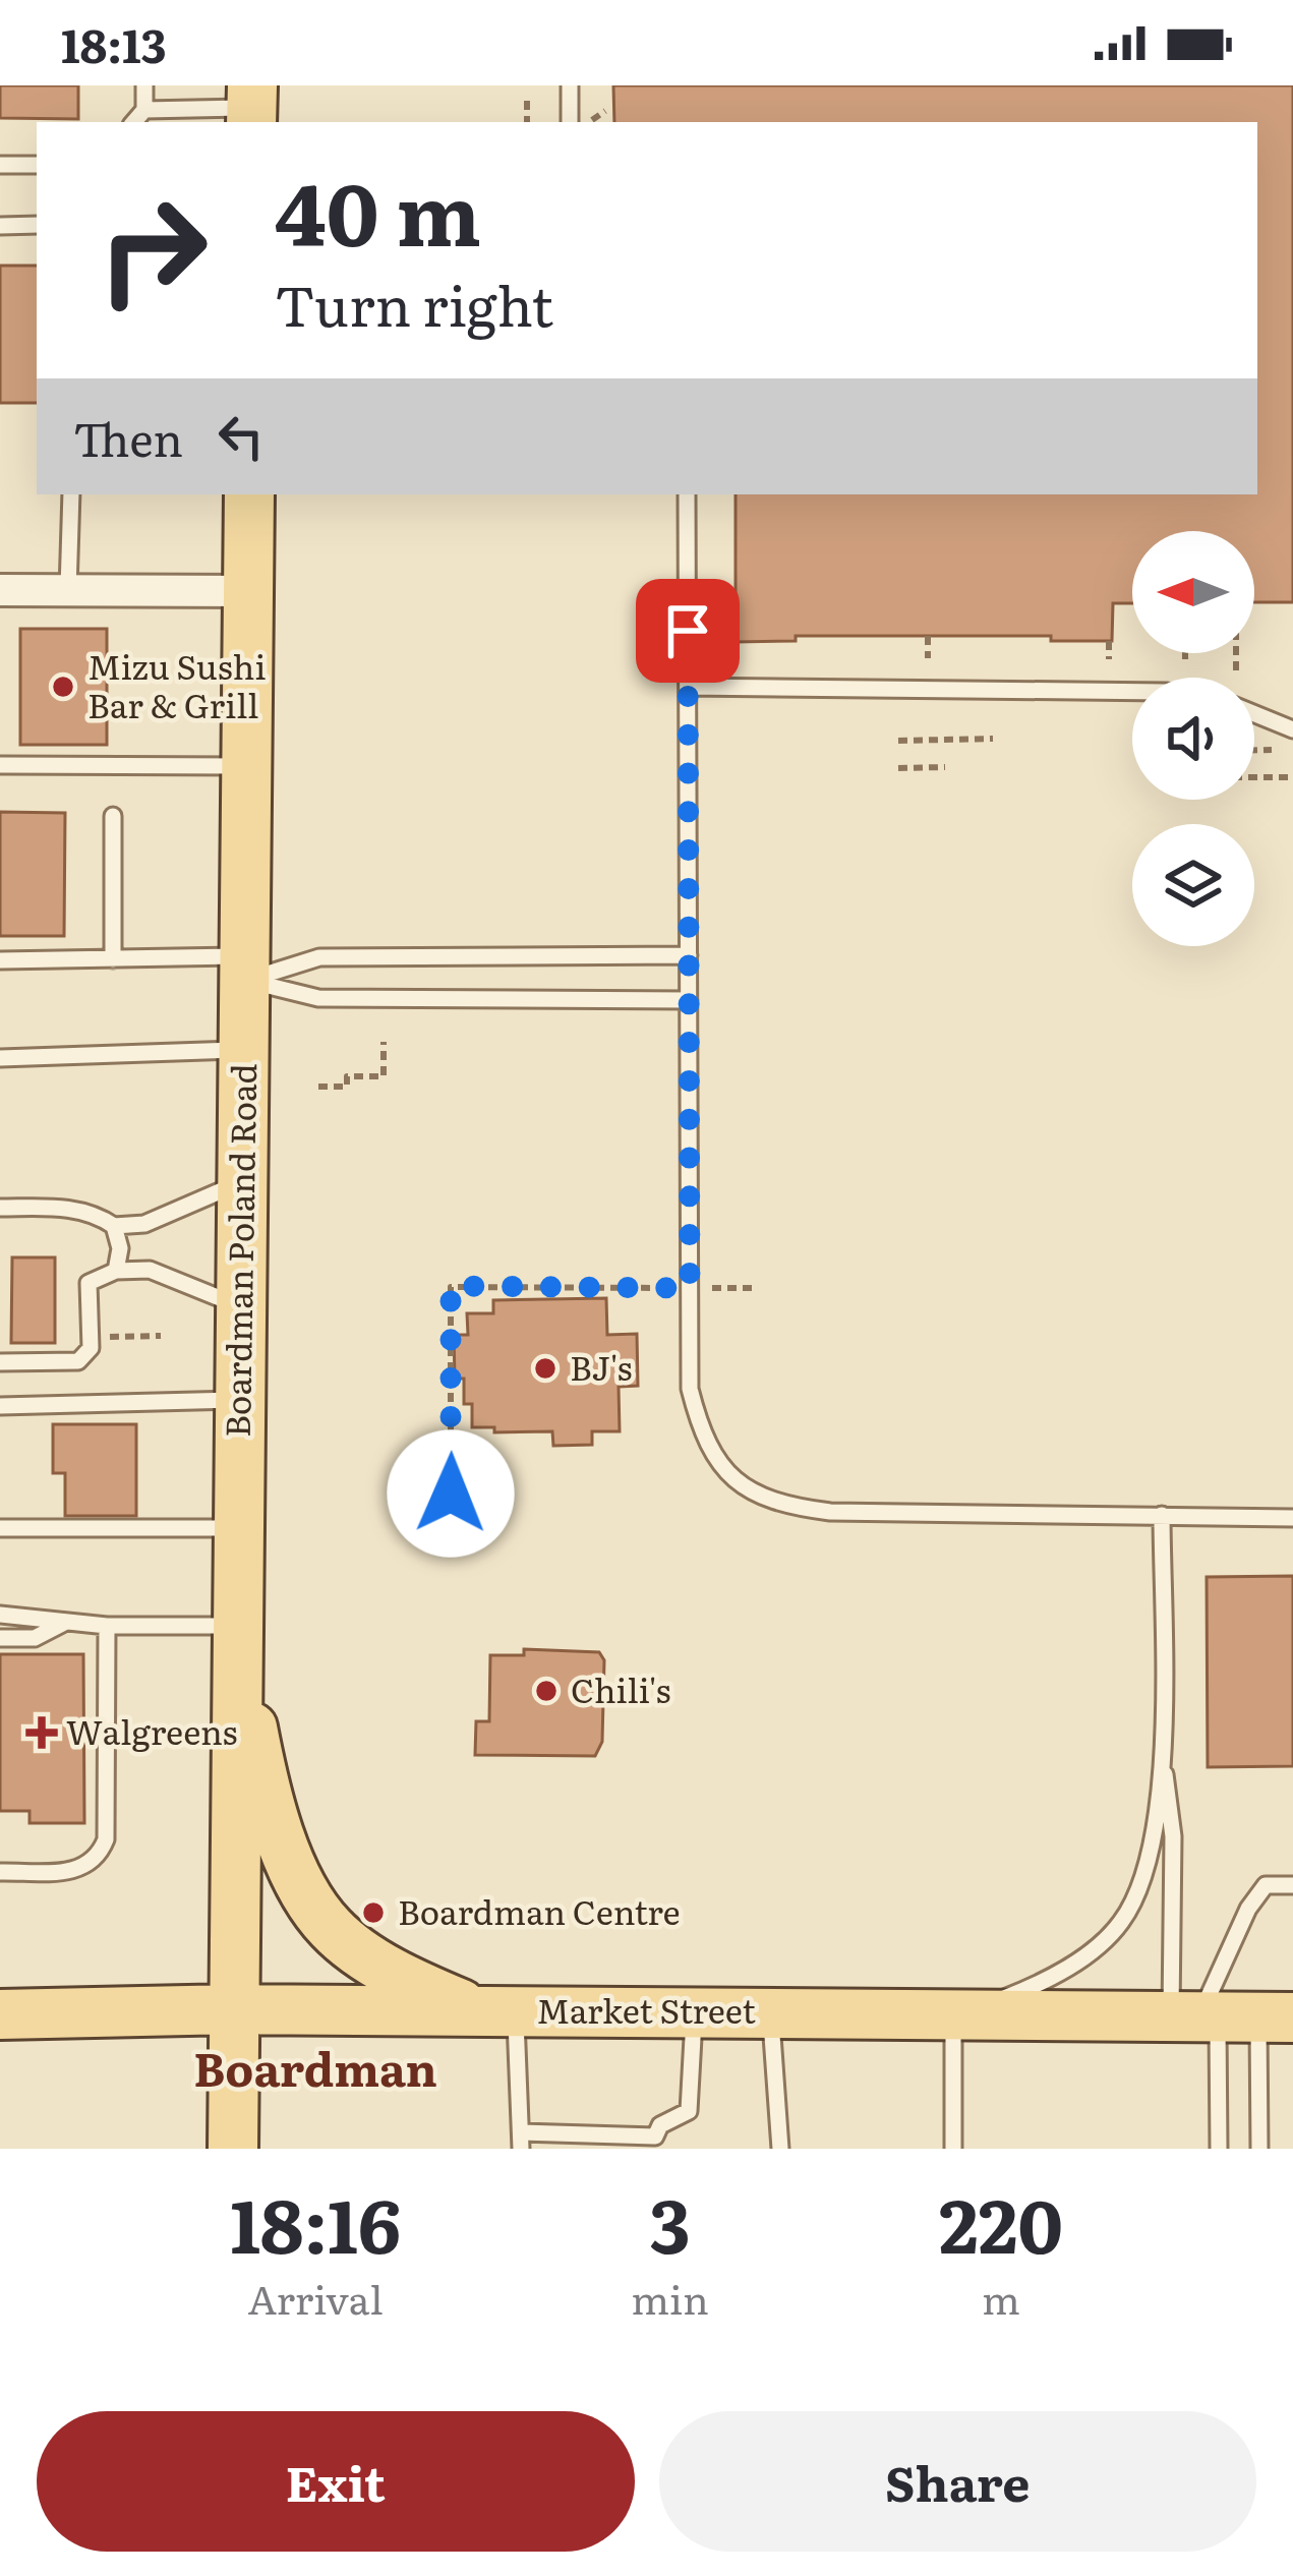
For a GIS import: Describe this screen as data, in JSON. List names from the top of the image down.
{
  "streets": {
    "main road": ["Boardman Poland Road", "Market Street"]
  },
  "crossings": [
    ["Boardman Poland Road", "Market Street"]
  ],
  "districts": ["Boardman"],
  "places": {
    "other": [
      "Mizu Sushi Bar & Grill",
      "BJ's",
      "Chili's",
      "Boardman Centre"
    ],
    "health": ["Walgreens"]
  },
  "north": "left",
  "page": {
    "status": "18:13",
    "turn": ["40 m", "Turn right"],
    "then": "Then",
    "eta": [
      "18:16",
      "Arrival",
      "3",
      "min",
      "220",
      "m"
    ],
    "buttons": ["Exit", "Share"]
  }
}
